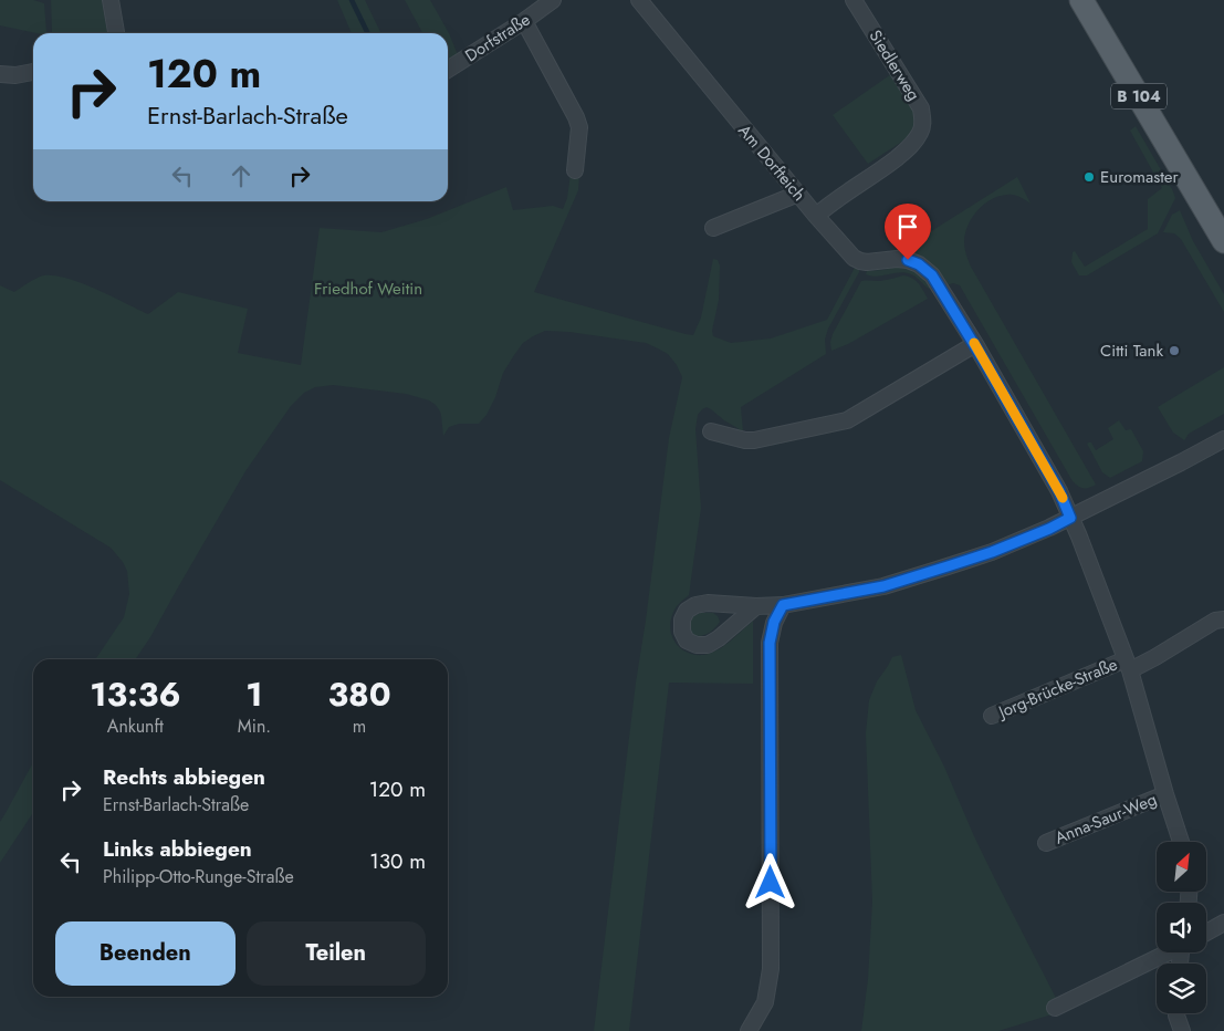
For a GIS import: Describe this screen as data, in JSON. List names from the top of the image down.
{
  "streets": {
    "main road": ["B 104"],
    "street": [
      "Dorfstraße",
      "Siedlerweg",
      "Am Dorfteich",
      "Jorg-Brücke-Straße",
      "Anna-Saur-Weg"
    ]
  },
  "crossings": [
    ["Siedlerweg", "Am Dorfteich"]
  ],
  "parks": ["Friedhof Weitin"],
  "places": ["Euromaster", "Citti Tank"],
  "north": "top right",
  "page": {
    "turn": ["120 m", "Ernst-Barlach-Straße"],
    "eta": [
      "13:36",
      "Ankunft",
      "1",
      "Min.",
      "380",
      "m"
    ],
    "list": [
      {
        "name": "Rechts abbiegen",
        "note": "Ernst-Barlach-Straße",
        "value": "120 m"
      },
      {
        "name": "Links abbiegen",
        "note": "Philipp-Otto-Runge-Straße",
        "value": "130 m"
      }
    ],
    "buttons": ["Beenden", "Teilen"]
  }
}
